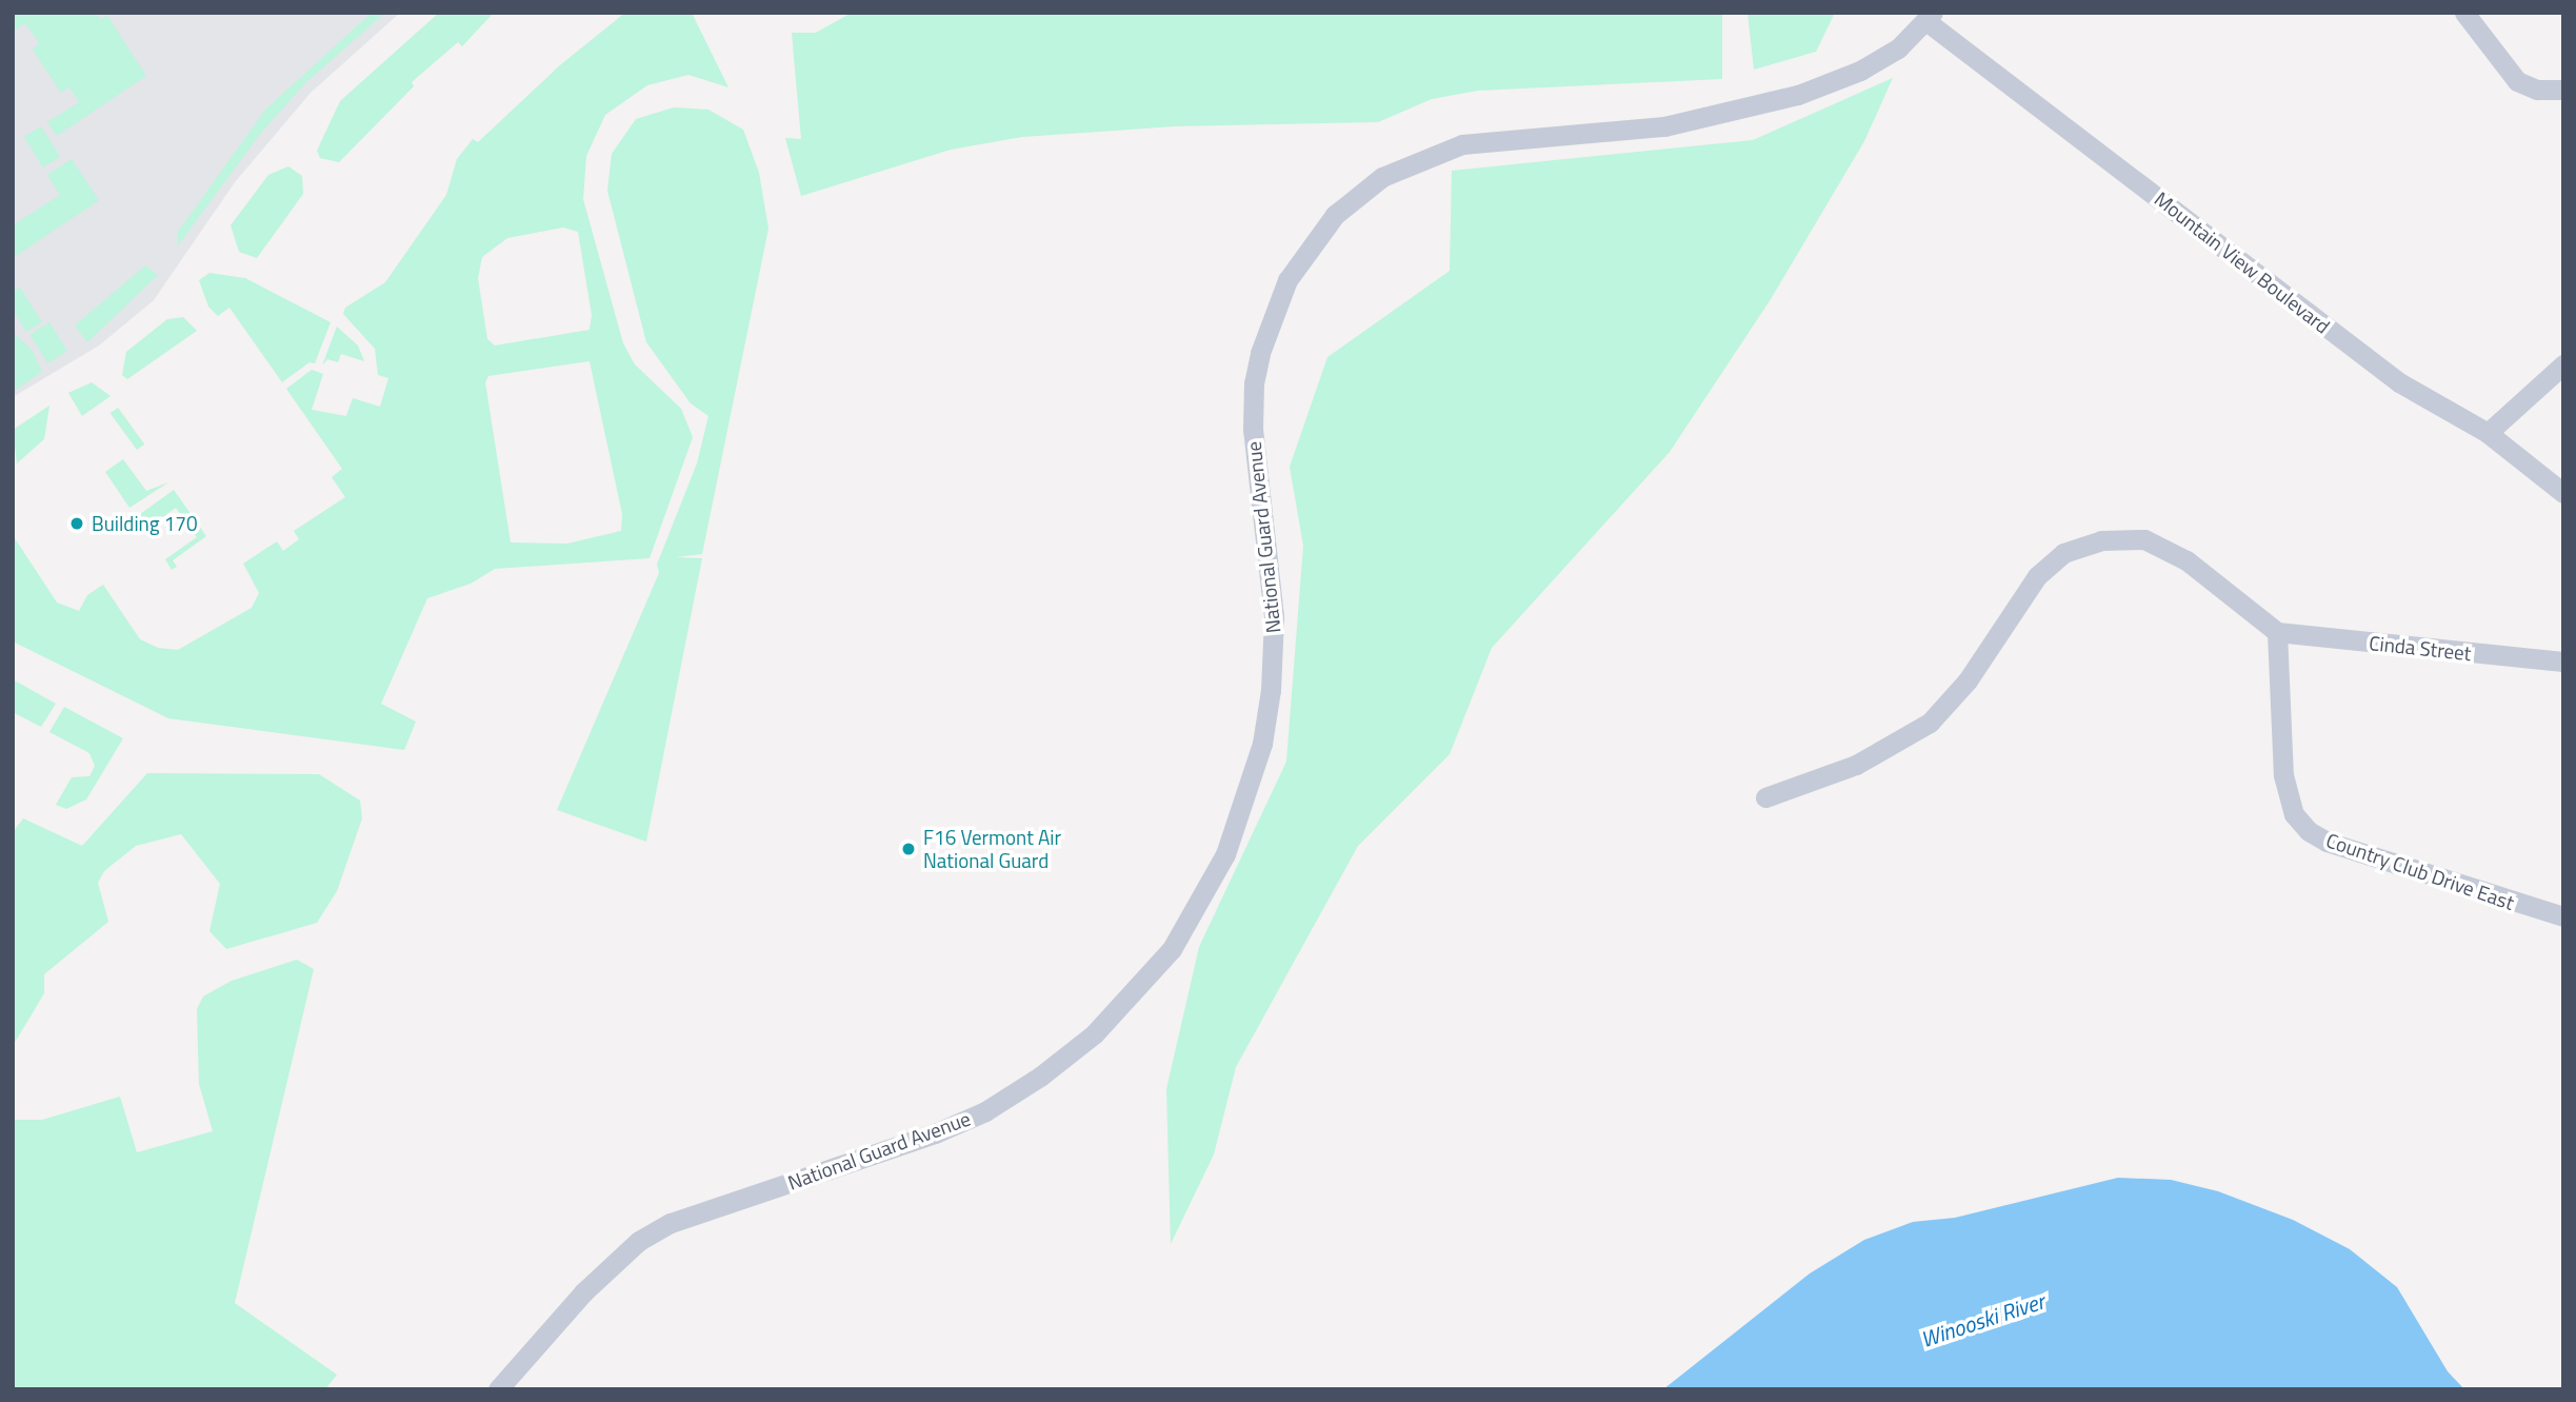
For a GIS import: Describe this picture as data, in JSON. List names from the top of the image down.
{
  "streets": {
    "street": [
      "Mountain View Boulevard",
      "National Guard Avenue",
      "Cinda Street",
      "Country Club Drive East"
    ]
  },
  "crossings": [
    ["Mountain View Boulevard", "National Guard Avenue"],
    ["Cinda Street", "Country Club Drive East"]
  ],
  "water": ["Winooski River"],
  "places": ["Building 170", "F16 Vermont Air National Guard"]
}
